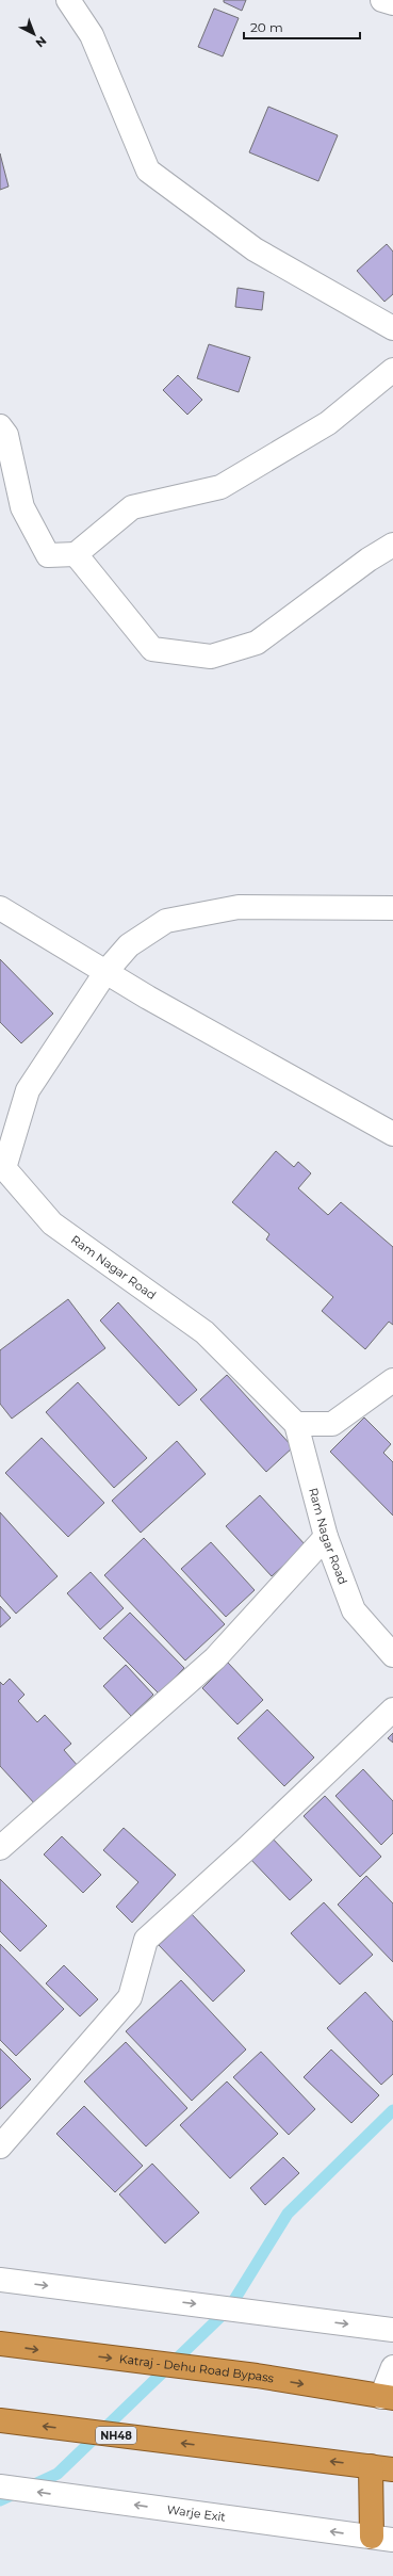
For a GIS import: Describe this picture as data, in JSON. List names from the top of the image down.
{
  "streets": {
    "highway": ["Katraj - Dehu Road Bypass", "NH48"],
    "street": ["Ram Nagar Road", "Warje Exit"]
  },
  "scale_bar": "20 m",
  "north": "bottom right"
}
